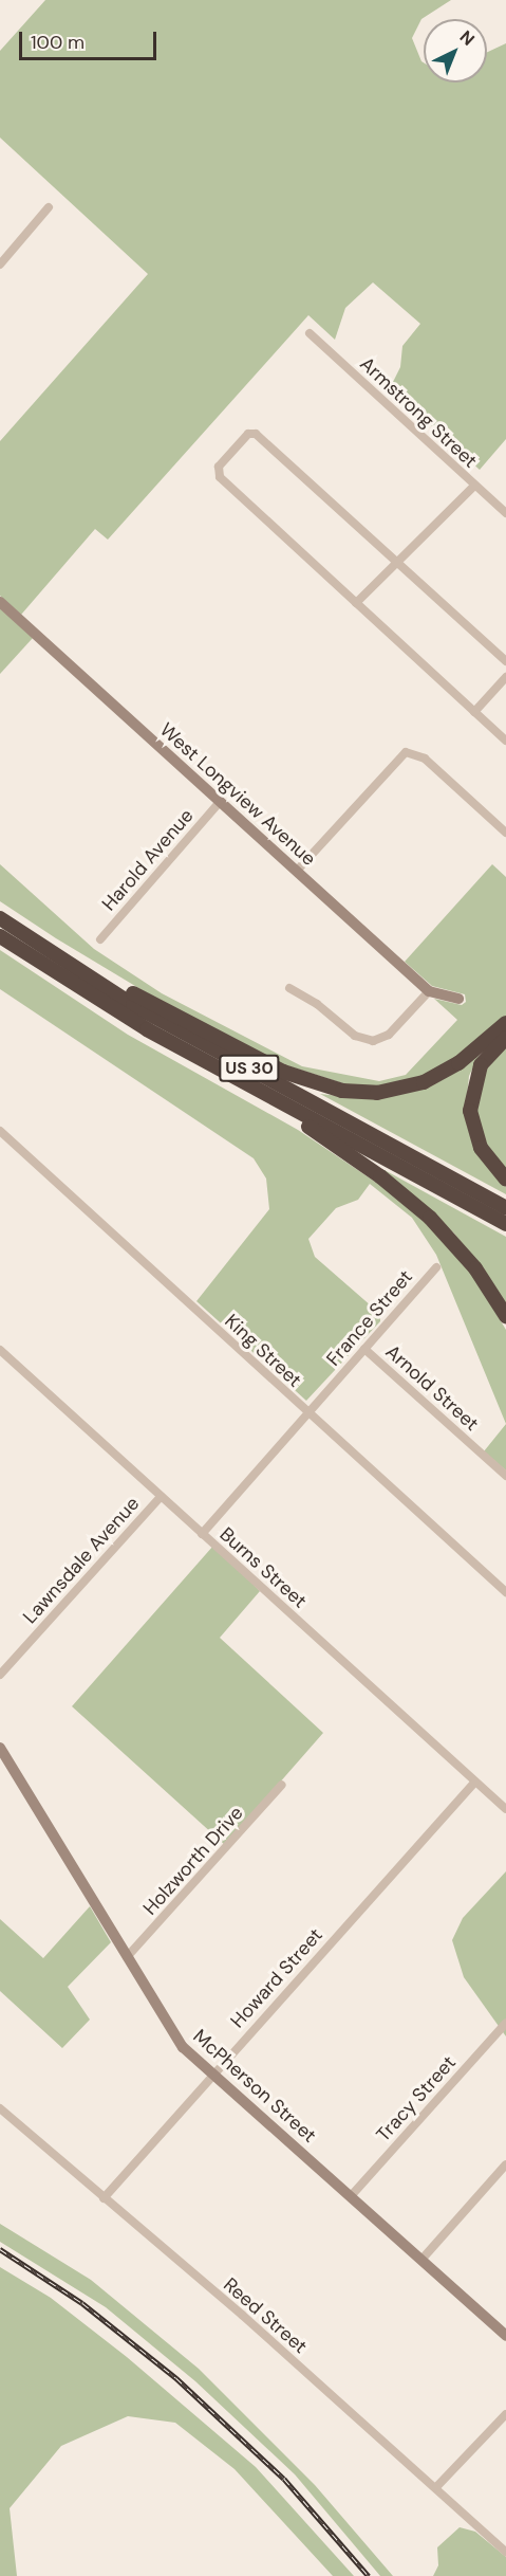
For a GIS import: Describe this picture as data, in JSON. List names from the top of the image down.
{
  "streets": {
    "highway": ["US 30"],
    "street": [
      "Armstrong Street",
      "West Longview Avenue",
      "Harold Avenue",
      "France Street",
      "King Street",
      "Arnold Street",
      "Lawnsdale Avenue",
      "Burns Street",
      "Holzworth Drive",
      "Howard Street",
      "McPherson Street",
      "Tracy Street",
      "Reed Street"
    ]
  },
  "crossings": [
    ["West Longview Avenue", "Harold Avenue"],
    ["France Street", "King Street"],
    ["France Street", "Arnold Street"],
    ["France Street", "Burns Street"],
    ["Lawnsdale Avenue", "Burns Street"],
    ["Burns Street", "Howard Street"],
    ["Holzworth Drive", "McPherson Street"],
    ["Howard Street", "McPherson Street"],
    ["Howard Street", "Reed Street"],
    ["McPherson Street", "Tracy Street"]
  ],
  "scale_bar": "100 m",
  "north": "top right"
}
